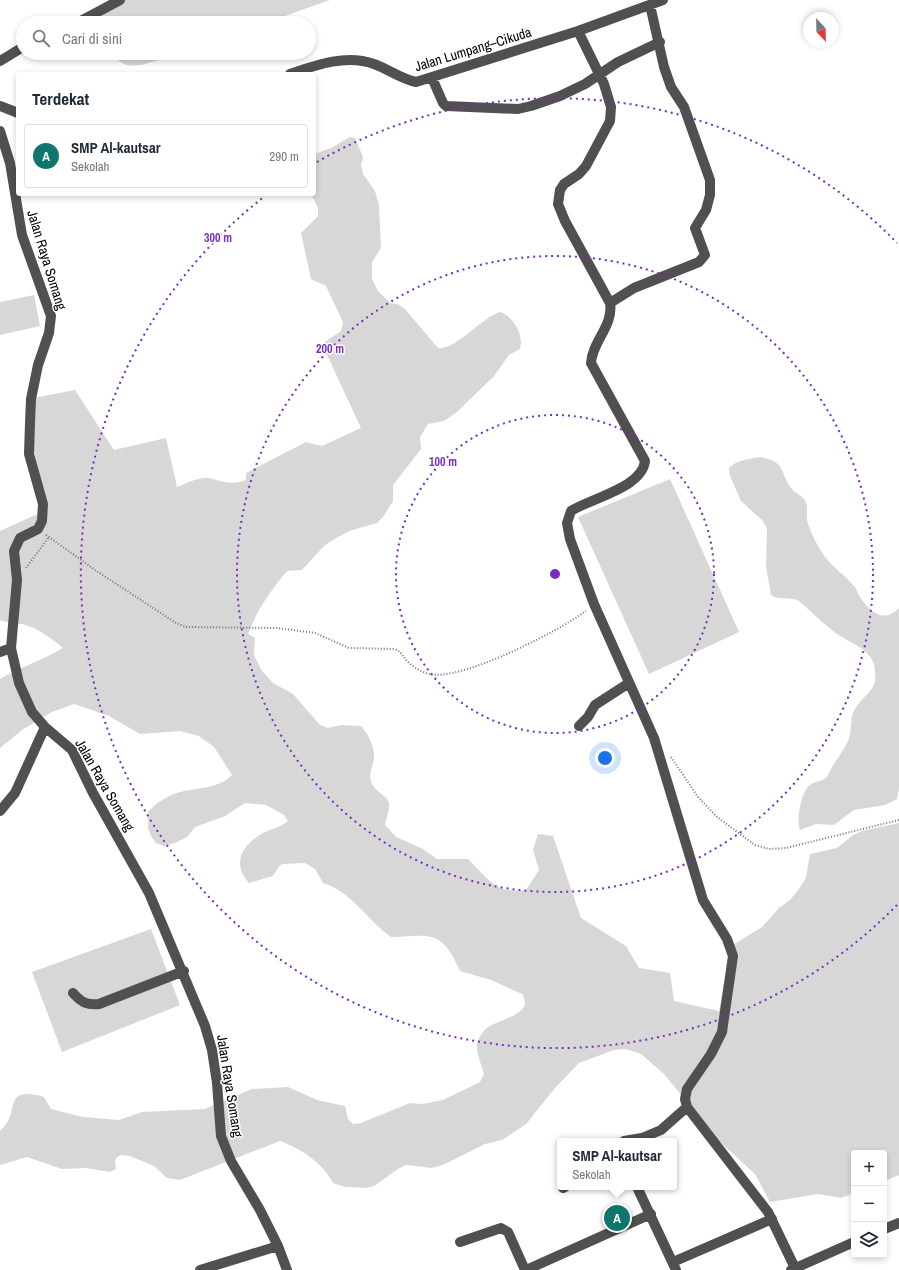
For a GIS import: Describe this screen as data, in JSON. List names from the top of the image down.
{
  "streets": {
    "street": ["Jalan Lumpang–Cikuda", "Jalan Raya Somang"]
  },
  "north": "bottom",
  "page": {
    "search": "Cari di sini",
    "heading": "Terdekat",
    "list": [
      {
        "mark": "A",
        "name": "SMP Al-kautsar",
        "note": "Sekolah",
        "value": "290 m"
      }
    ],
    "popup": ["SMP Al-kautsar", "Sekolah"],
    "map_buttons": ["+", "−"],
    "pins": "A"
  },
  "rings": ["300 m", "200 m", "100 m"]
}
